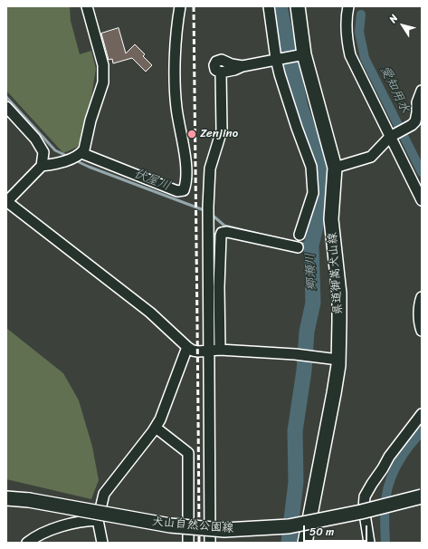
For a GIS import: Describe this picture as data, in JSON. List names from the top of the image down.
{
  "streets": {
    "main road": ["県道御嵩犬山線", "犬山自然公園線"]
  },
  "water": ["愛知用水", "伏屋川", "郷瀬川"],
  "places": ["Zenjino"],
  "scale_bar": "50 m",
  "north": "top left"
}
